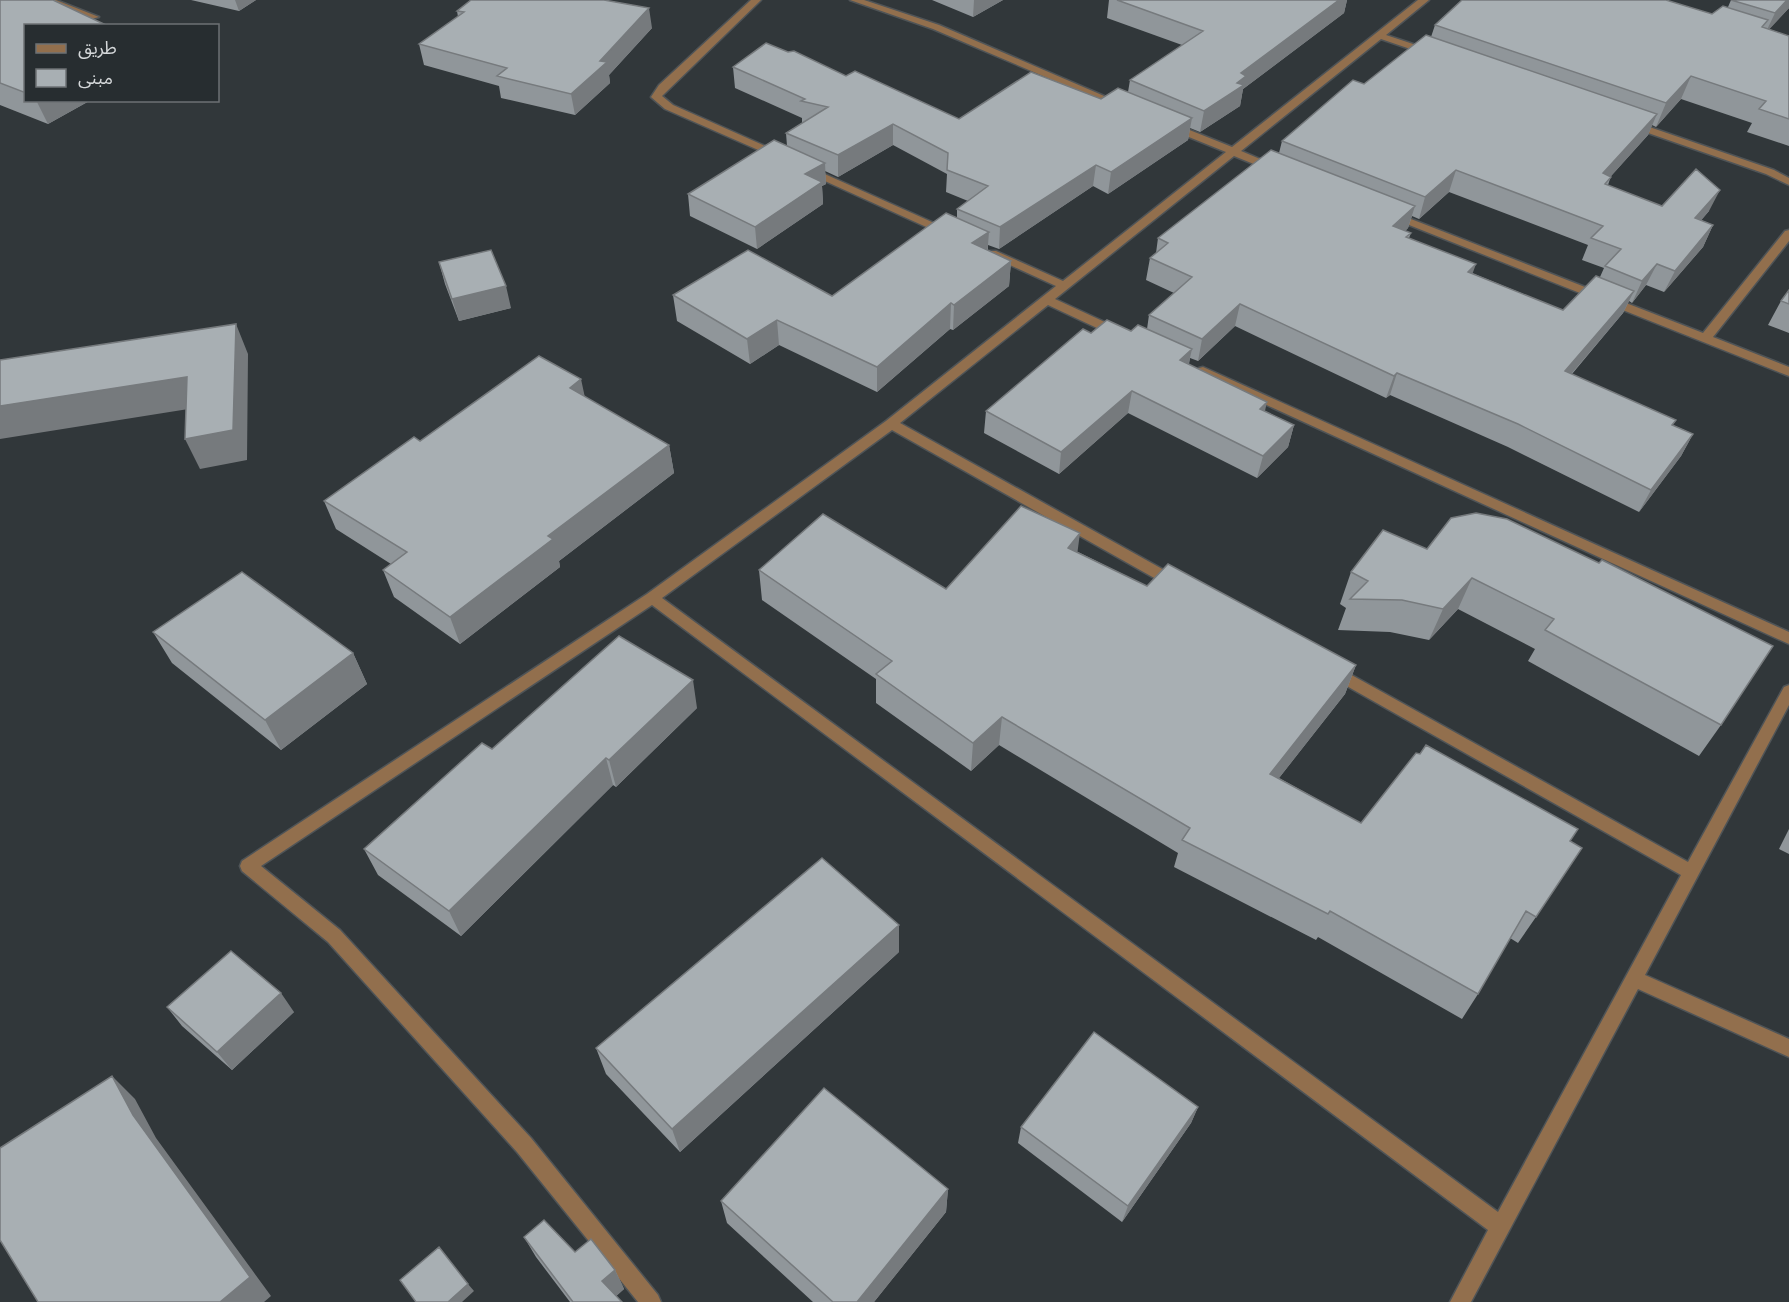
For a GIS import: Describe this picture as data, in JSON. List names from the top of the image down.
{
  "legend": ["طريق", "مبنى"]
}
